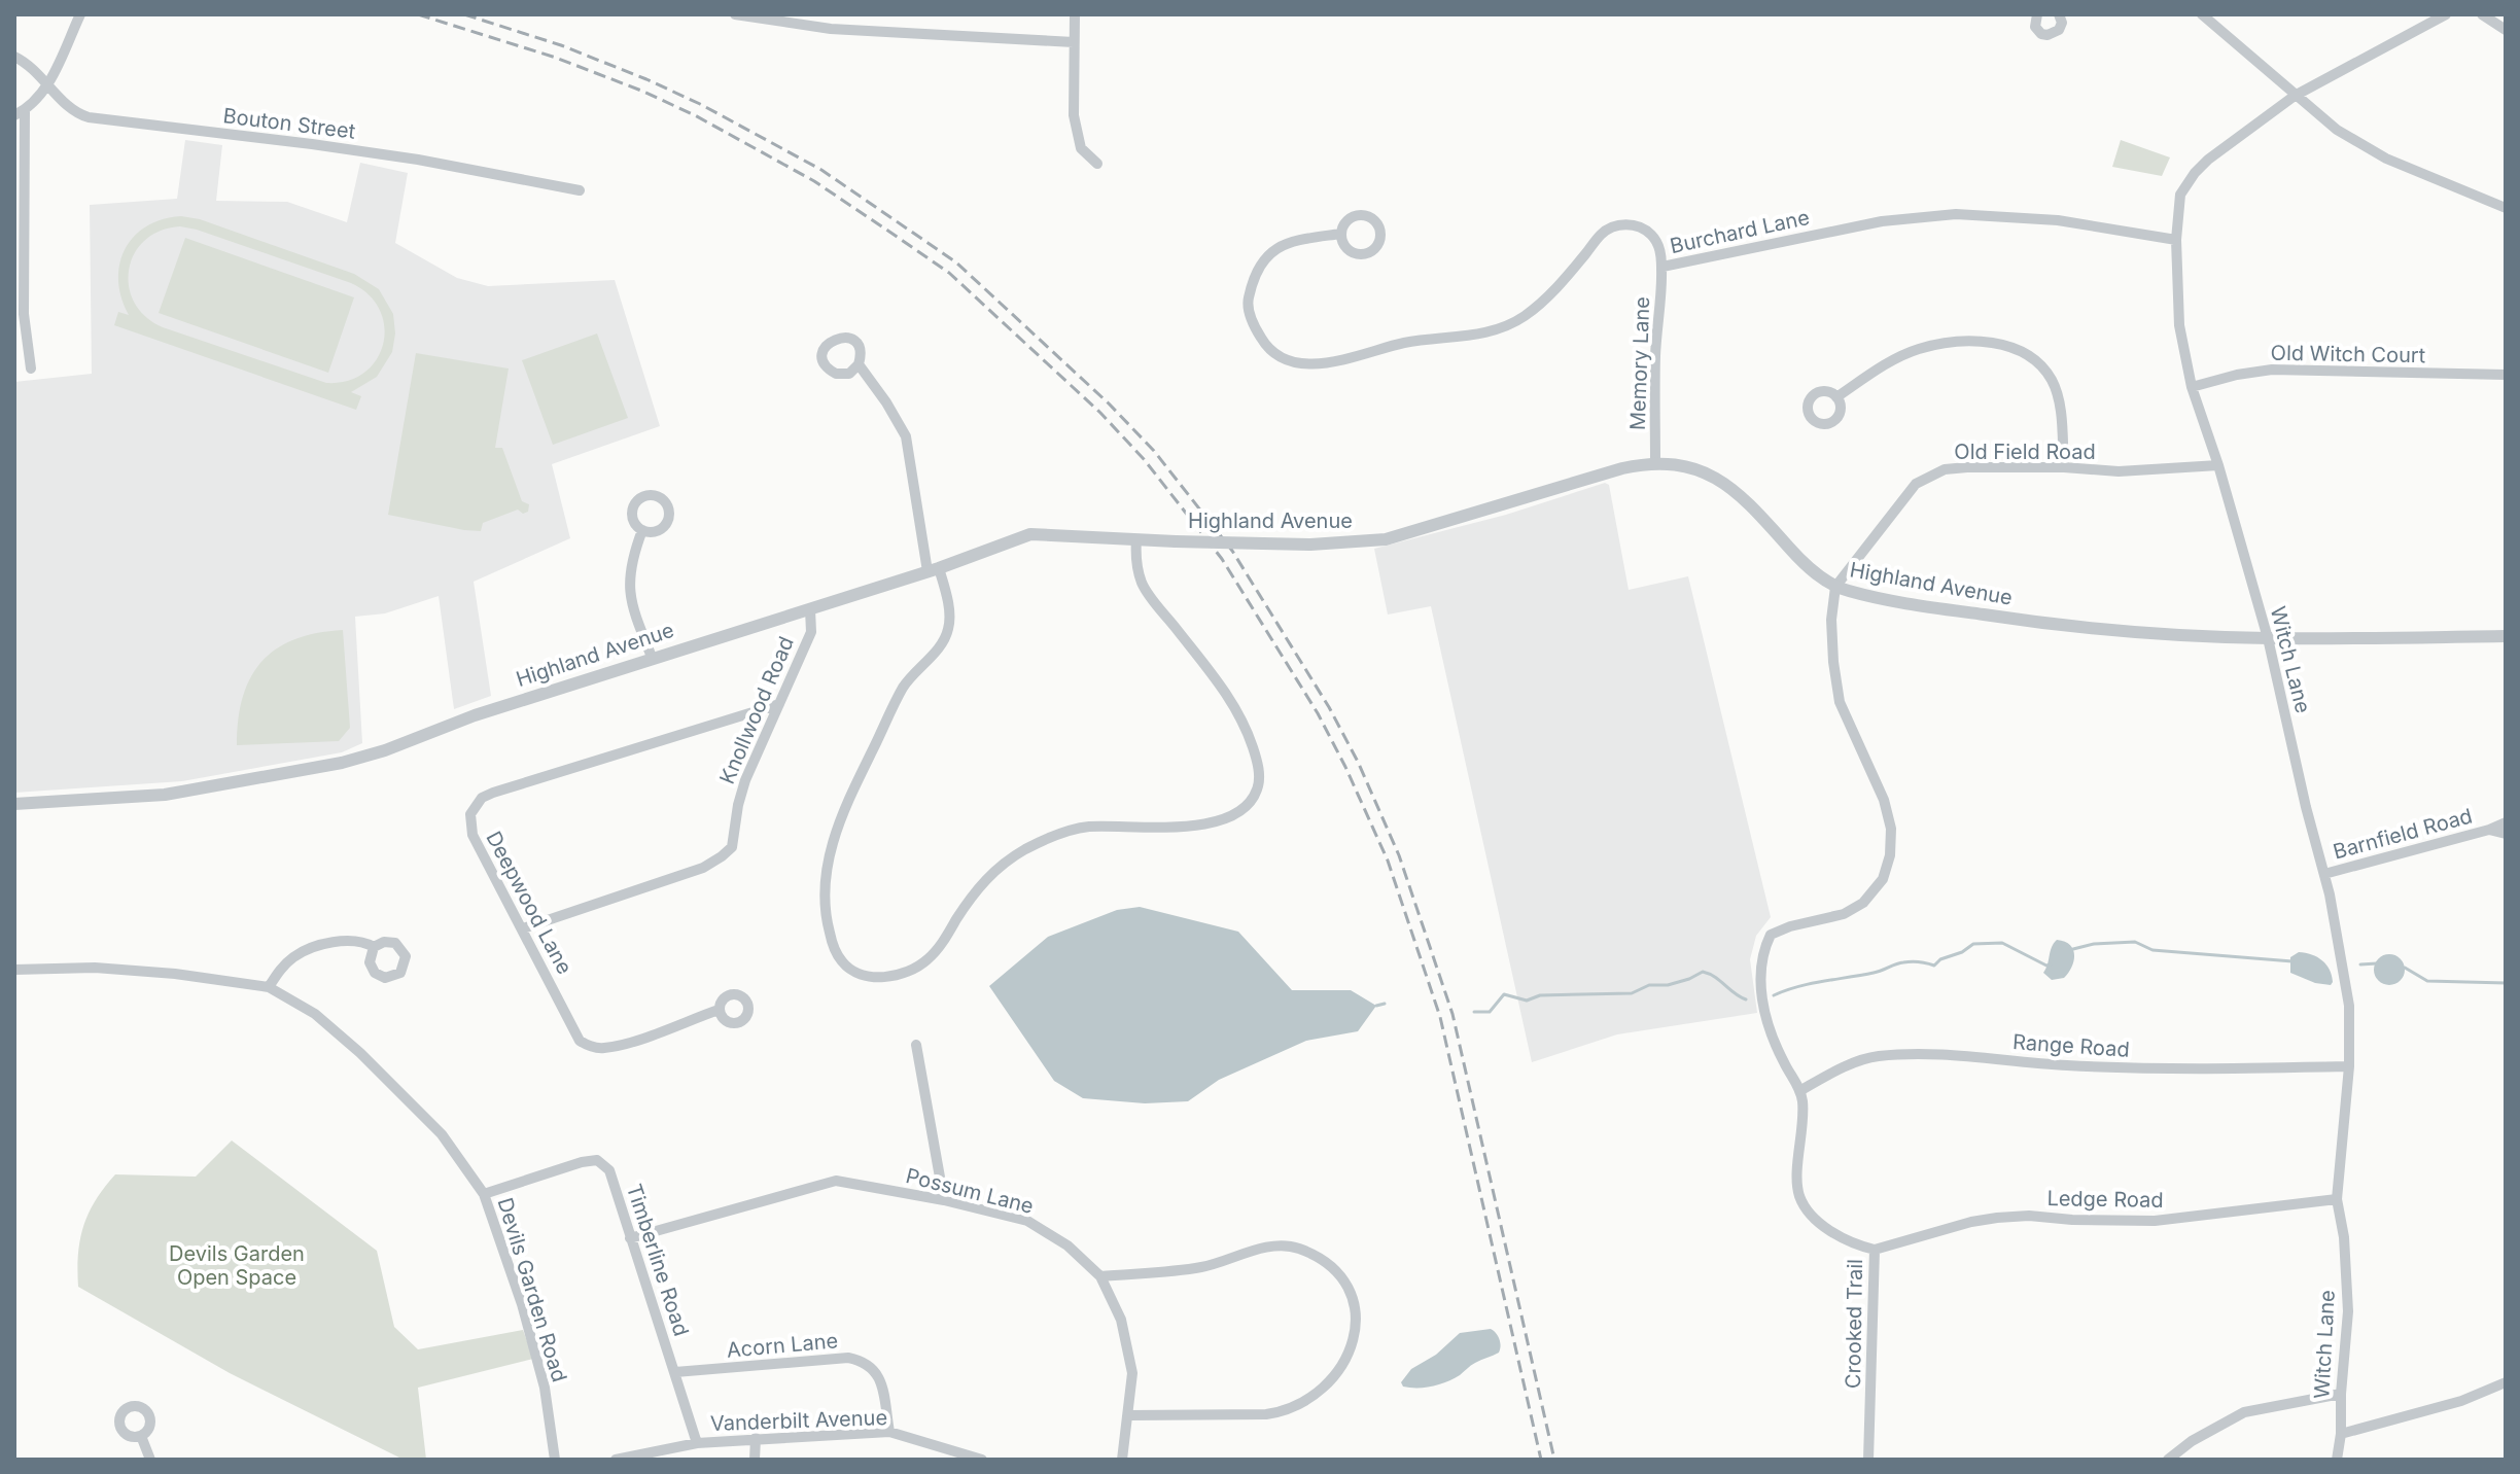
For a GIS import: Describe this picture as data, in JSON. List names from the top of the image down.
{
  "streets": {
    "street": [
      "Bouton Street",
      "Burchard Lane",
      "Old Witch Court",
      "Memory Lane",
      "Old Field Road",
      "Highland Avenue",
      "Witch Lane",
      "Knollwood Road",
      "Barnfield Road",
      "Deepwood Lane",
      "Range Road",
      "Possum Lane",
      "Ledge Road",
      "Timberline Road",
      "Devils Garden Road",
      "Crooked Trail",
      "Acorn Lane",
      "Vanderbilt Avenue"
    ]
  },
  "crossings": [
    ["Burchard Lane", "Memory Lane"],
    ["Burchard Lane", "Witch Lane"],
    ["Old Witch Court", "Witch Lane"],
    ["Memory Lane", "Highland Avenue"],
    ["Old Field Road", "Highland Avenue"],
    ["Old Field Road", "Witch Lane"],
    ["Old Field Road", "Crooked Trail"],
    ["Highland Avenue", "Witch Lane"],
    ["Highland Avenue", "Knollwood Road"],
    ["Highland Avenue", "Crooked Trail"],
    ["Witch Lane", "Barnfield Road"],
    ["Witch Lane", "Range Road"],
    ["Witch Lane", "Ledge Road"],
    ["Knollwood Road", "Deepwood Lane"],
    ["Range Road", "Crooked Trail"],
    ["Possum Lane", "Timberline Road"],
    ["Ledge Road", "Crooked Trail"],
    ["Timberline Road", "Devils Garden Road"],
    ["Timberline Road", "Acorn Lane"],
    ["Timberline Road", "Vanderbilt Avenue"],
    ["Acorn Lane", "Vanderbilt Avenue"]
  ],
  "parks": ["Devils Garden Open Space"]
}
